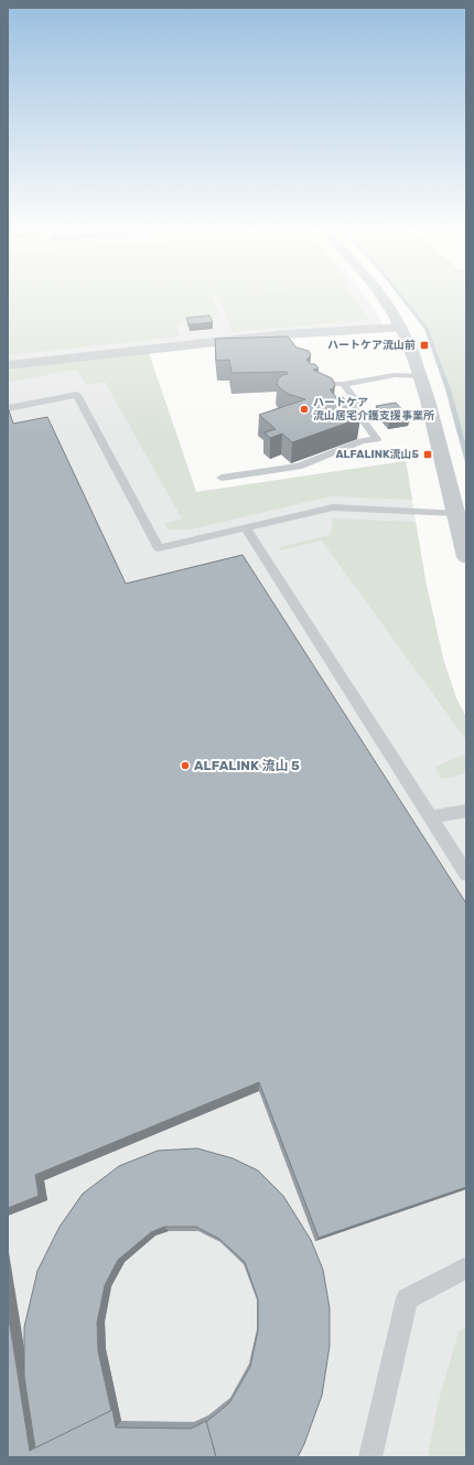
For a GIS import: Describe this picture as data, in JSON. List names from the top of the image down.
{
  "places": {
    "transit": ["ハートケア流山前", "ALFALINK流山5"],
    "other": ["ハートケア 流山居宅介護支援事業所", "ALFALINK 流山 5"]
  }
}
